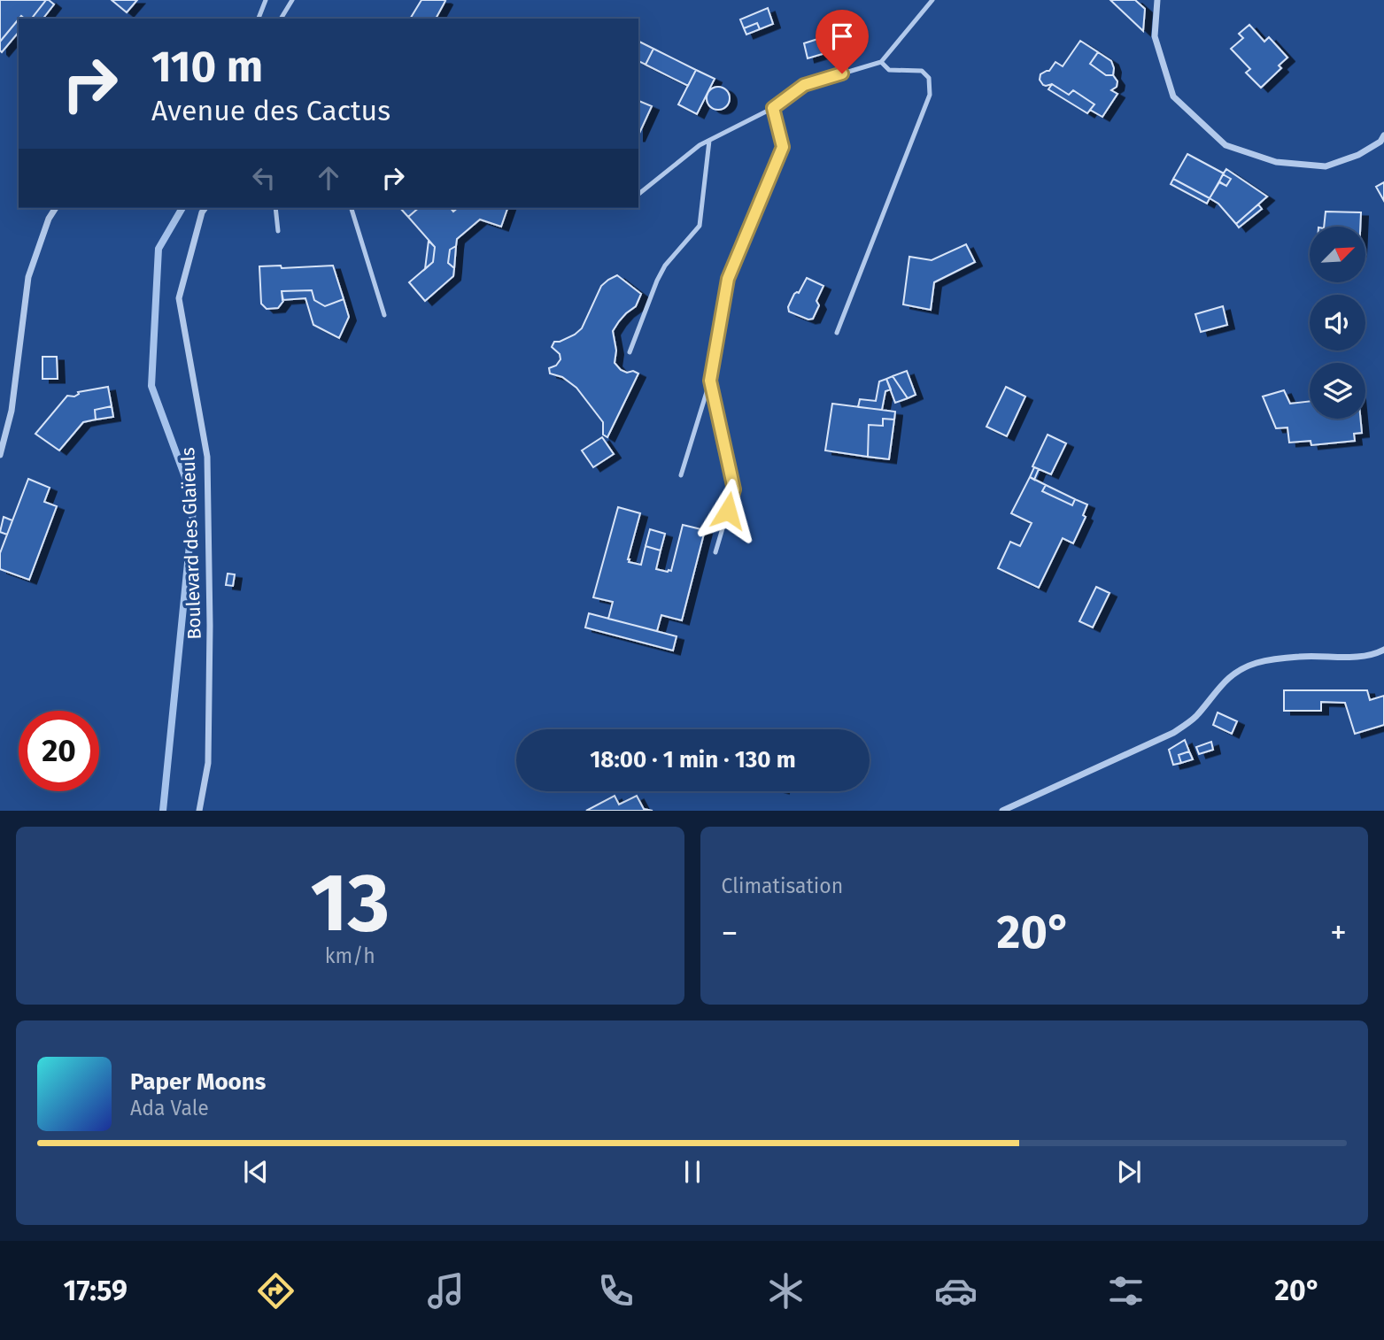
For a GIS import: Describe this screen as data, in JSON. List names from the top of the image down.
{
  "streets": {
    "street": ["Boulevard des Glaïeuls"]
  },
  "north": "top right",
  "page": {
    "turn": ["110 m", "Avenue des Cactus"],
    "limit": "20",
    "trip": "18:00 · 1 min · 130 m",
    "tile": [
      ["13", "km/h"],
      "Climatisation"
    ],
    "heat": ["−", "20°", "+"],
    "song": ["Paper Moons", "Ada Vale"],
    "tabs": ["17:59", "20°"]
  }
}
